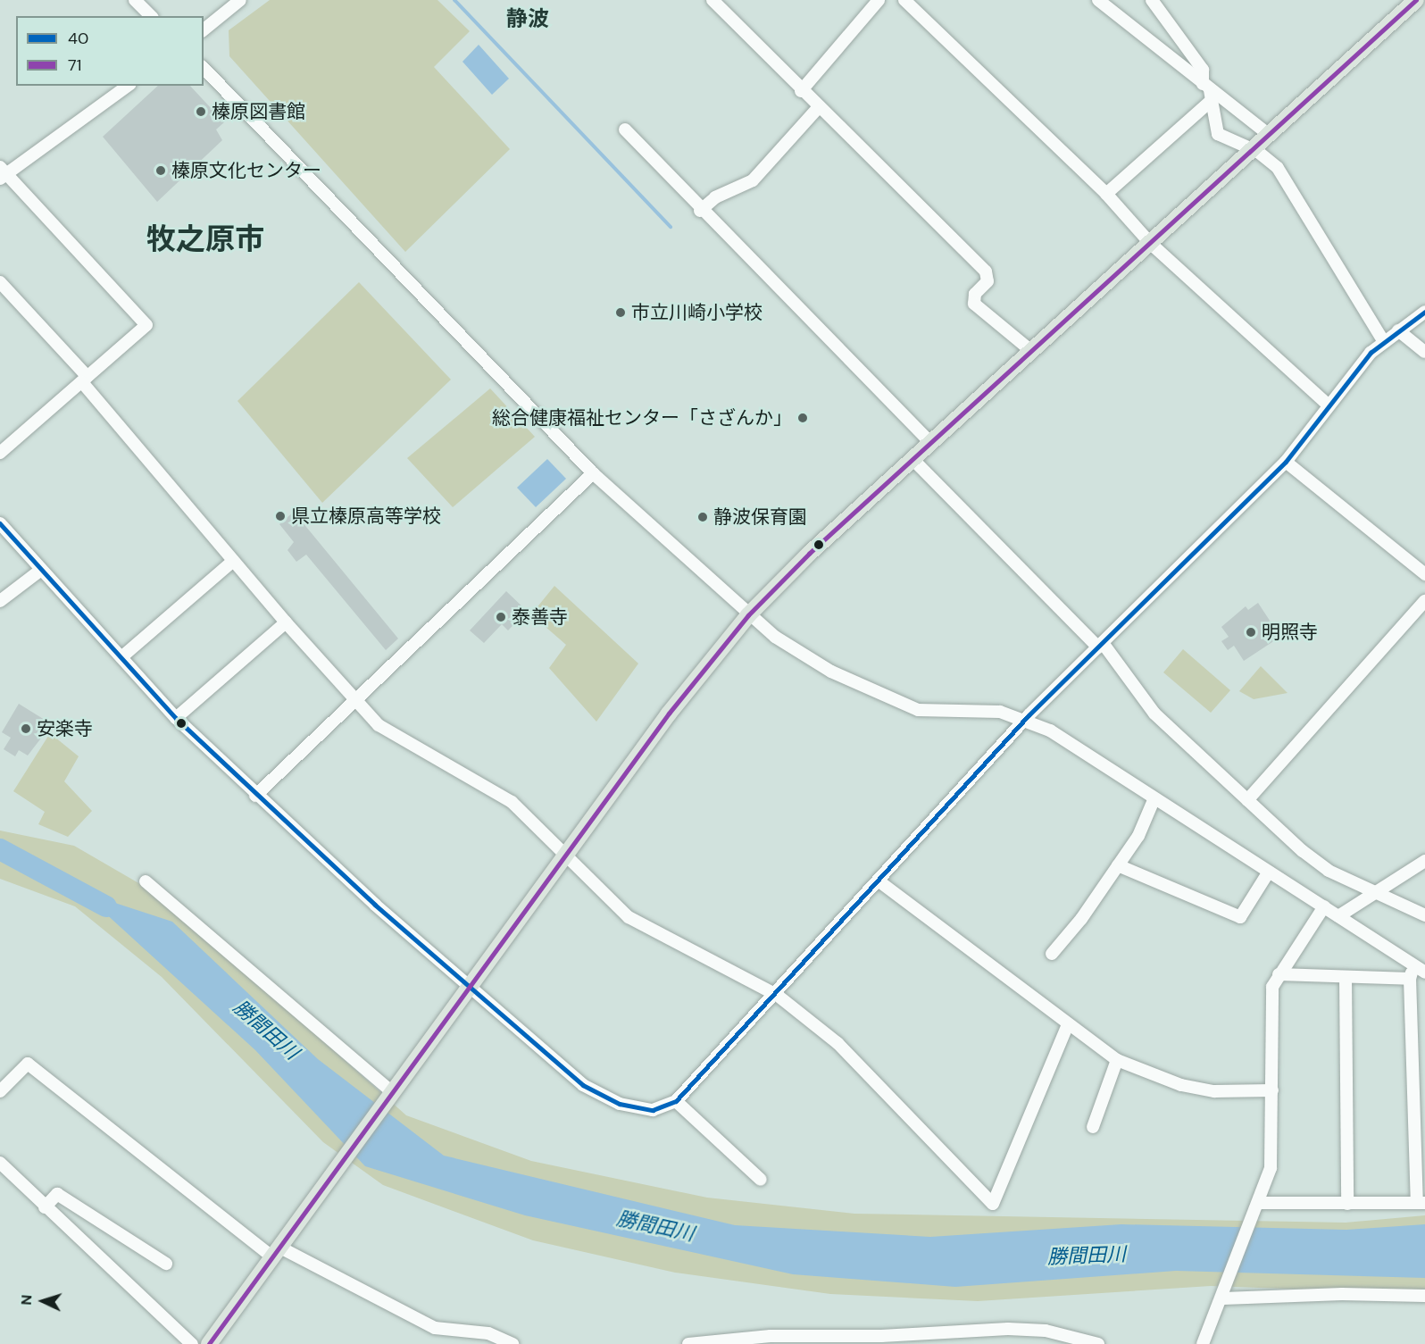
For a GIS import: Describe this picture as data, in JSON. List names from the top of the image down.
{
  "districts": ["静波", "牧之原市"],
  "water": ["勝間田川"],
  "places": [
    "榛原図書館",
    "榛原文化センター",
    "市立川崎小学校",
    "総合健康福祉センター「さざんか」",
    "県立榛原高等学校",
    "静波保育園",
    "泰善寺",
    "明照寺",
    "安楽寺"
  ],
  "lines": ["transit line 71", "transit line 40"],
  "legend": ["40", "71"],
  "north": "left"
}
